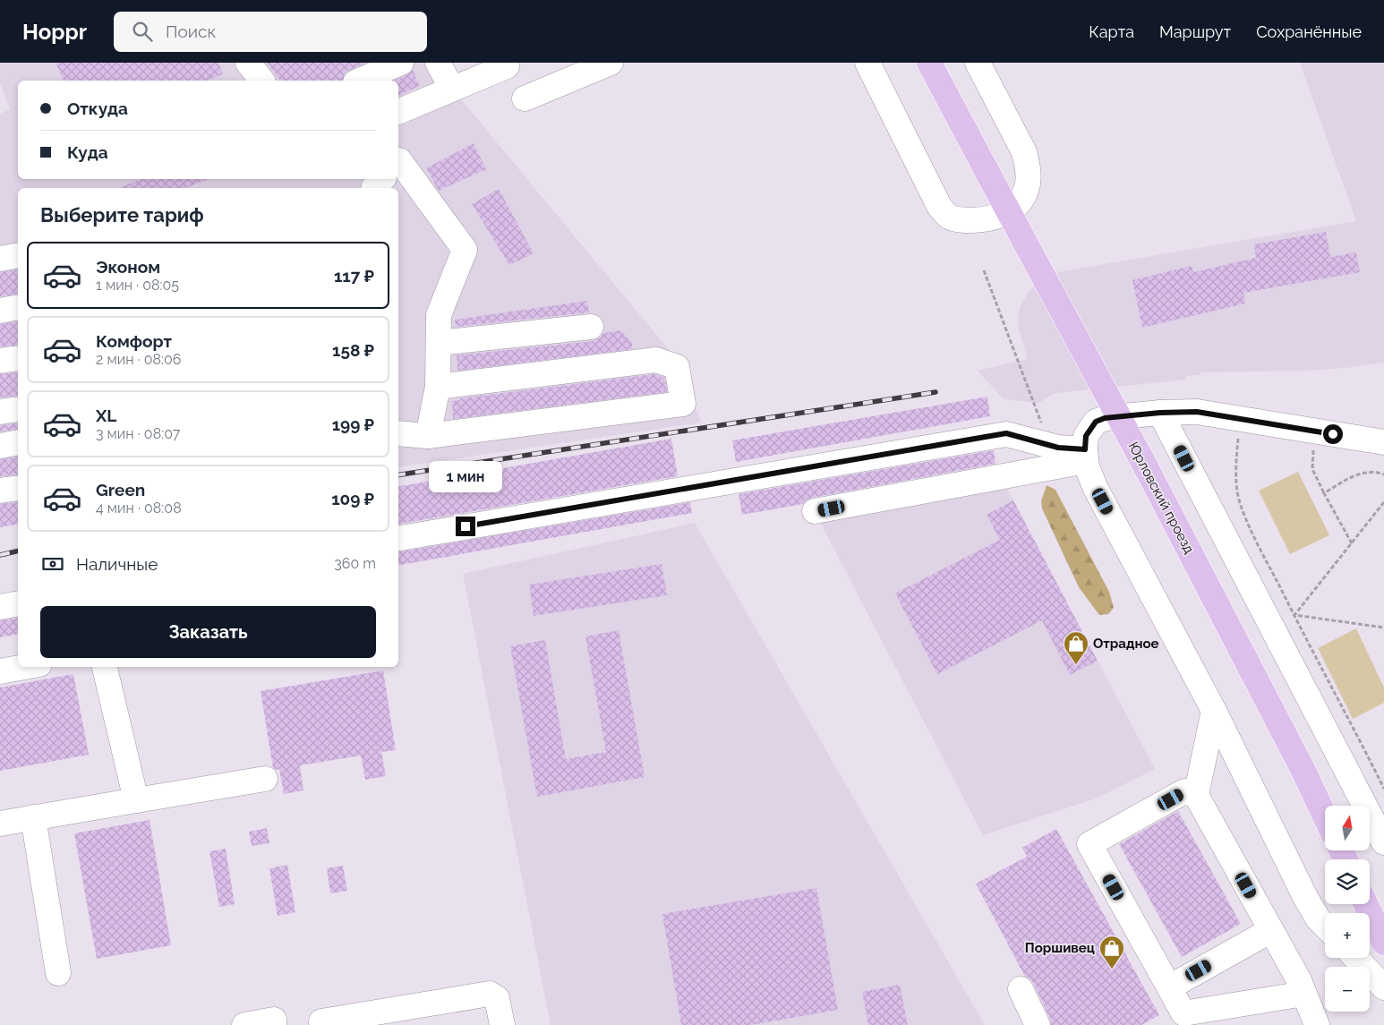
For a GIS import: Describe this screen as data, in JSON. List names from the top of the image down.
{
  "streets": {
    "main road": ["Юрловский проезд"]
  },
  "places": {
    "shop": ["Отрадное", "Поршивец"]
  },
  "north": "top",
  "page": {
    "header": "Hoppr",
    "search": "Поиск",
    "nav": ["Карта", "Маршрут", "Сохранённые"],
    "banner": ["Откуда", "Куда"],
    "heading": "Выберите тариф",
    "list": [
      {
        "name": "Эконом",
        "note": "1 мин · 08:05",
        "value": "117 ₽"
      },
      {
        "name": "Комфорт",
        "note": "2 мин · 08:06",
        "value": "158 ₽"
      },
      {
        "name": "XL",
        "note": "3 мин · 08:07",
        "value": "199 ₽"
      },
      {
        "name": "Green",
        "note": "4 мин · 08:08",
        "value": "109 ₽"
      }
    ],
    "bubble": "1 мин",
    "pay": ["Наличные", "360 m"],
    "buttons": "Заказать",
    "map_buttons": ["+", "−"]
  }
}
